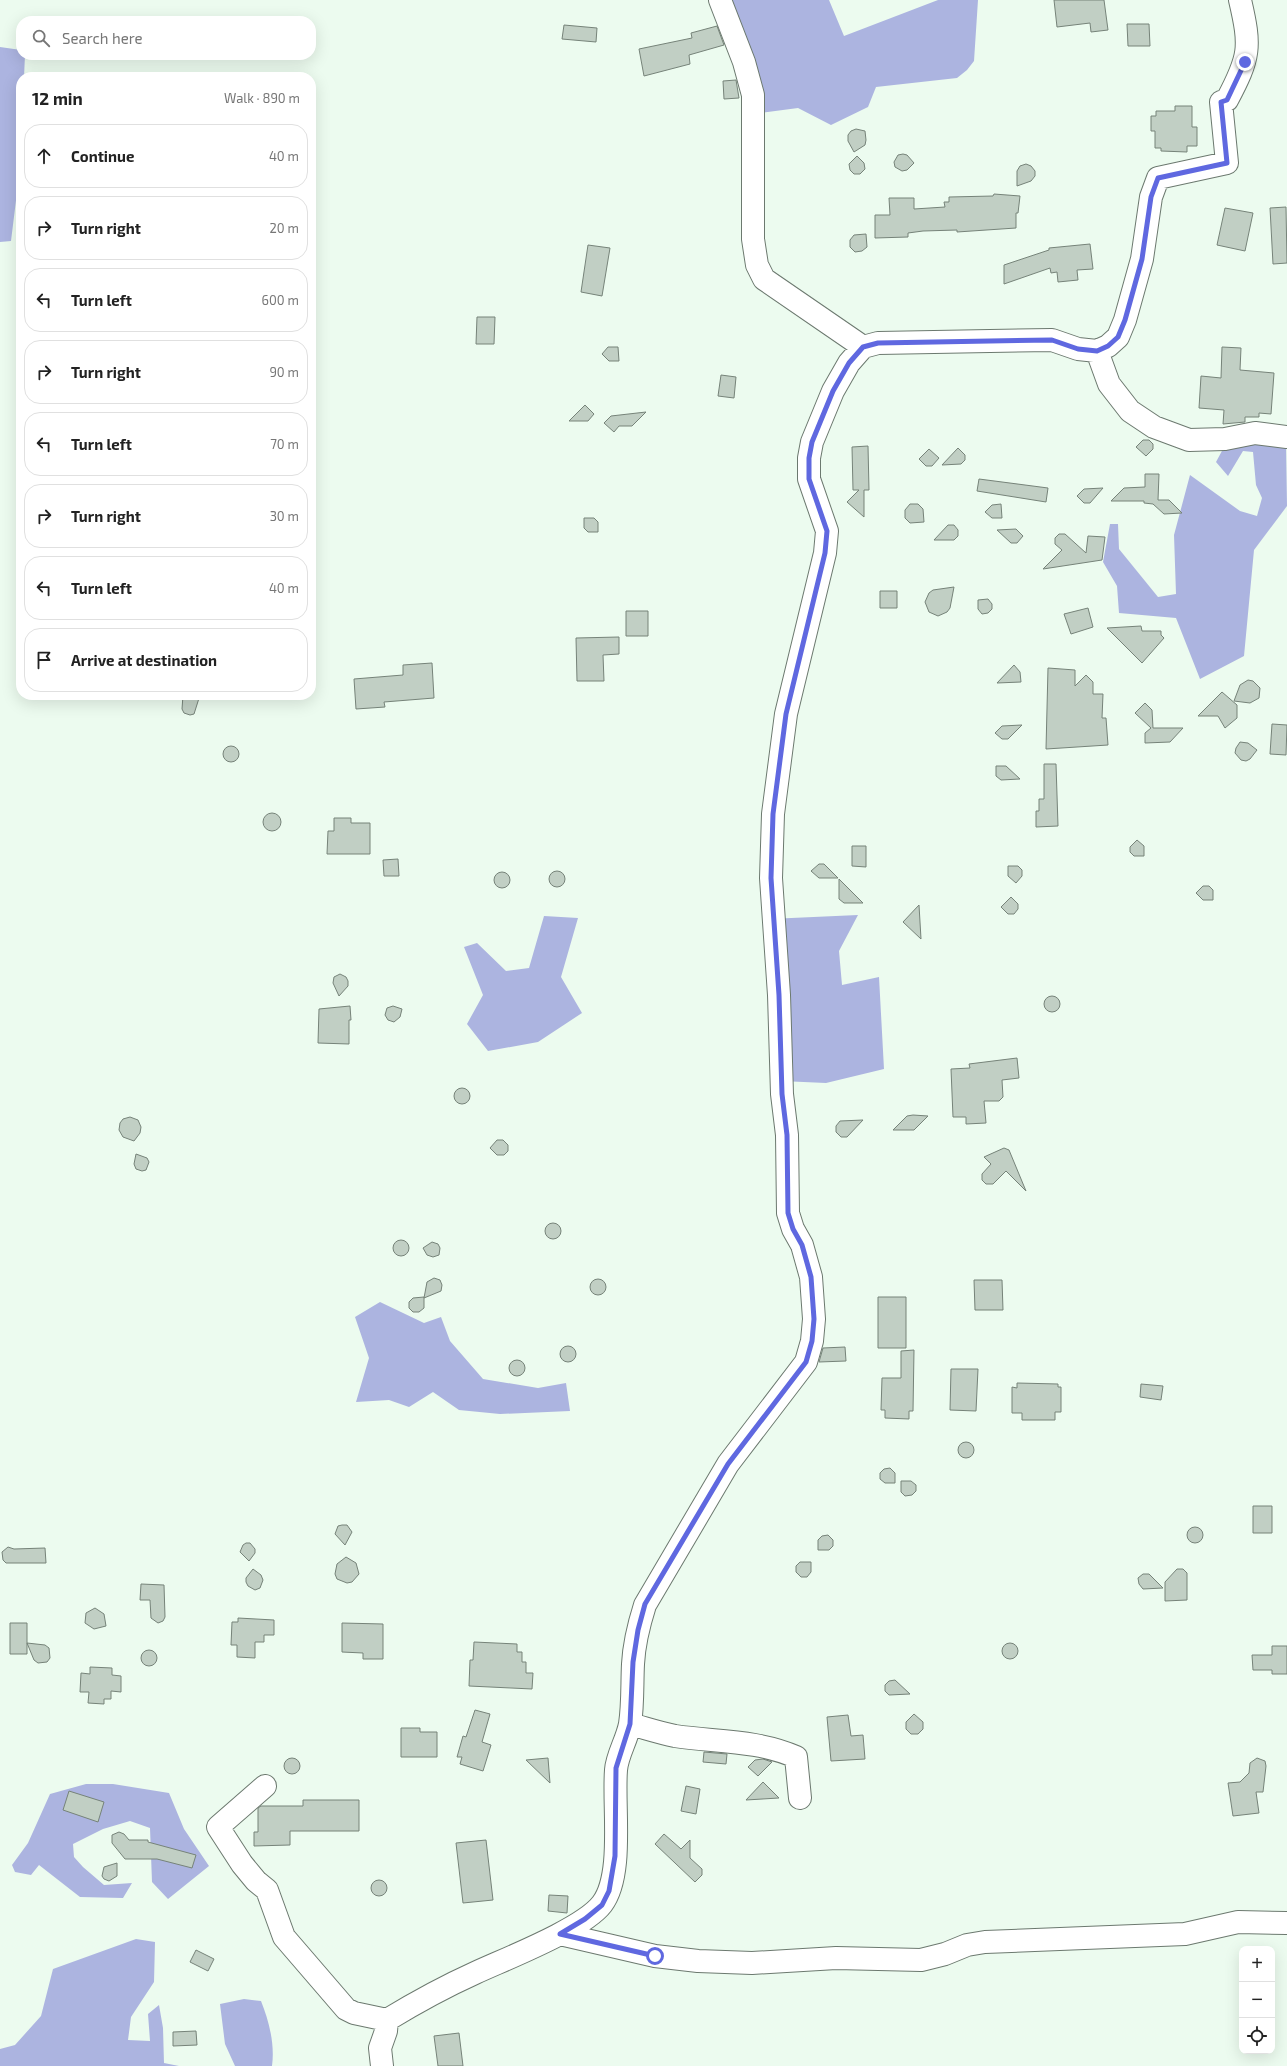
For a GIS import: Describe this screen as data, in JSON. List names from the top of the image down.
{
  "page": {
    "search": "Search here",
    "heading": ["12 min", "Walk · 890 m"],
    "list": [
      ["Continue", "40 m"],
      ["Turn right", "20 m"],
      ["Turn left", "600 m"],
      ["Turn right", "90 m"],
      ["Turn left", "70 m"],
      ["Turn right", "30 m"],
      ["Turn left", "40 m"],
      "Arrive at destination"
    ],
    "map_buttons": ["+", "−"]
  }
}
